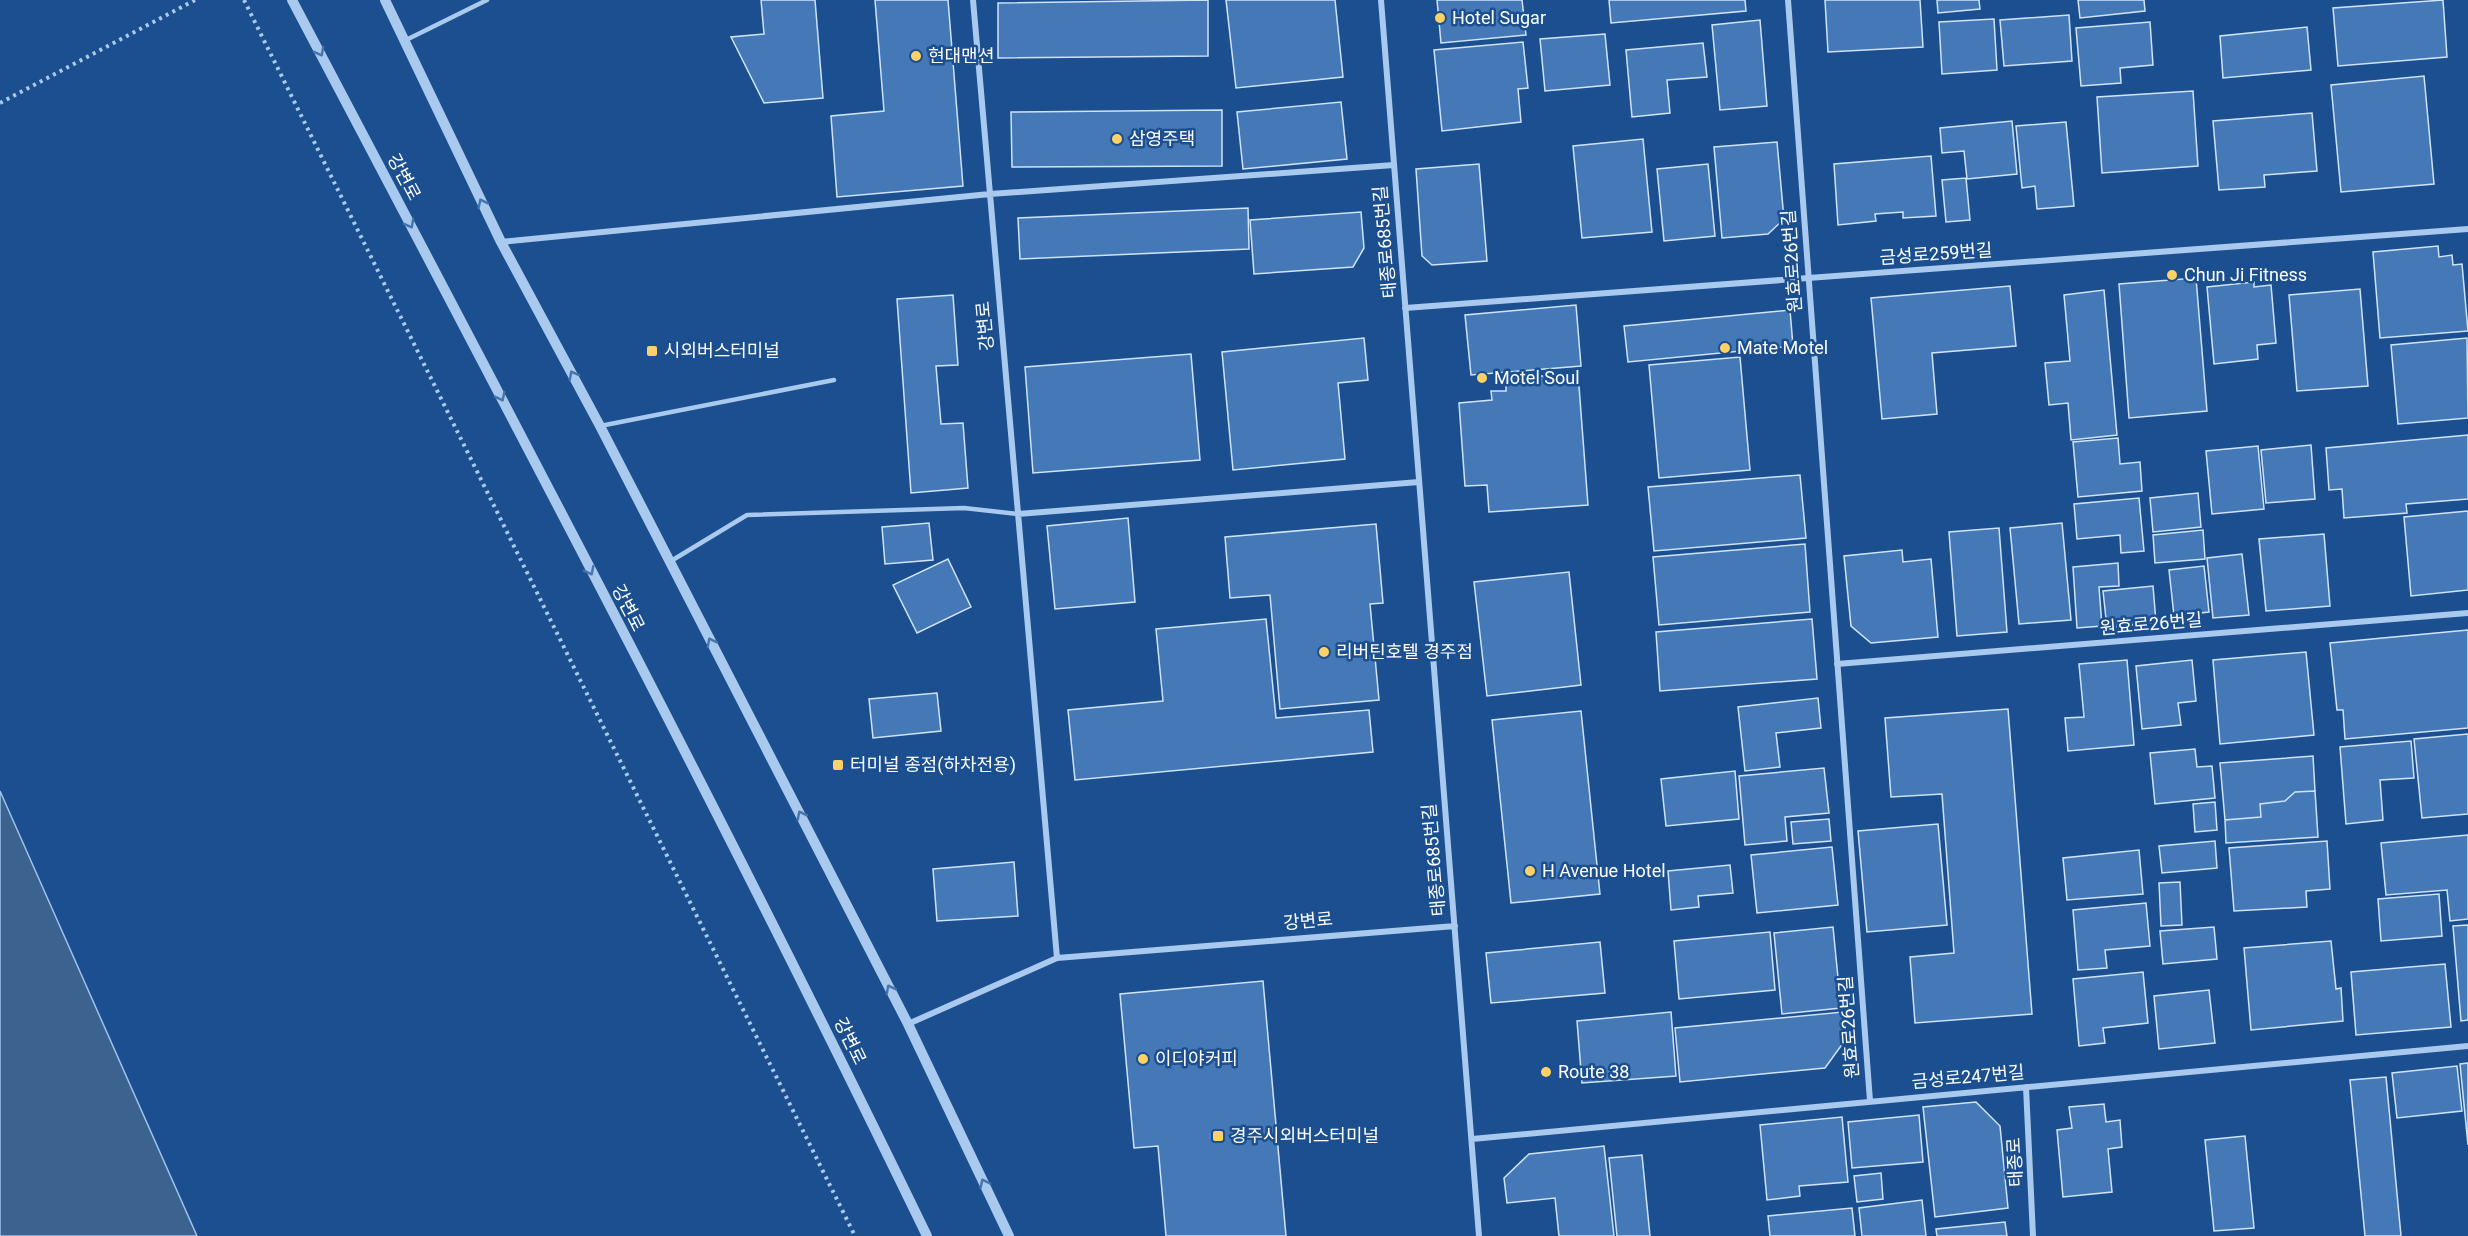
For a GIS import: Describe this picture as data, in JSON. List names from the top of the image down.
{
  "streets": {
    "street": [
      "강변로",
      "태종로685번길",
      "금성로259번길",
      "원효로26번길",
      "금성로247번길",
      "태종로"
    ]
  },
  "crossings": [
    ["강변로", "태종로685번길"],
    ["태종로685번길", "금성로259번길"],
    ["태종로685번길", "금성로247번길"],
    ["금성로259번길", "원효로26번길"],
    ["원효로26번길", "금성로247번길"],
    ["금성로247번길", "태종로"]
  ],
  "places": {
    "other": [
      "Hotel Sugar",
      "현대맨션",
      "삼영주택",
      "Chun Ji Fitness",
      "Mate Motel",
      "Motel Soul",
      "리버틴호텔 경주점",
      "H Avenue Hotel",
      "이디야커피",
      "Route 38"
    ],
    "transit": ["시외버스터미널", "터미널 종점(하차전용)", "경주시외버스터미널"]
  }
}
